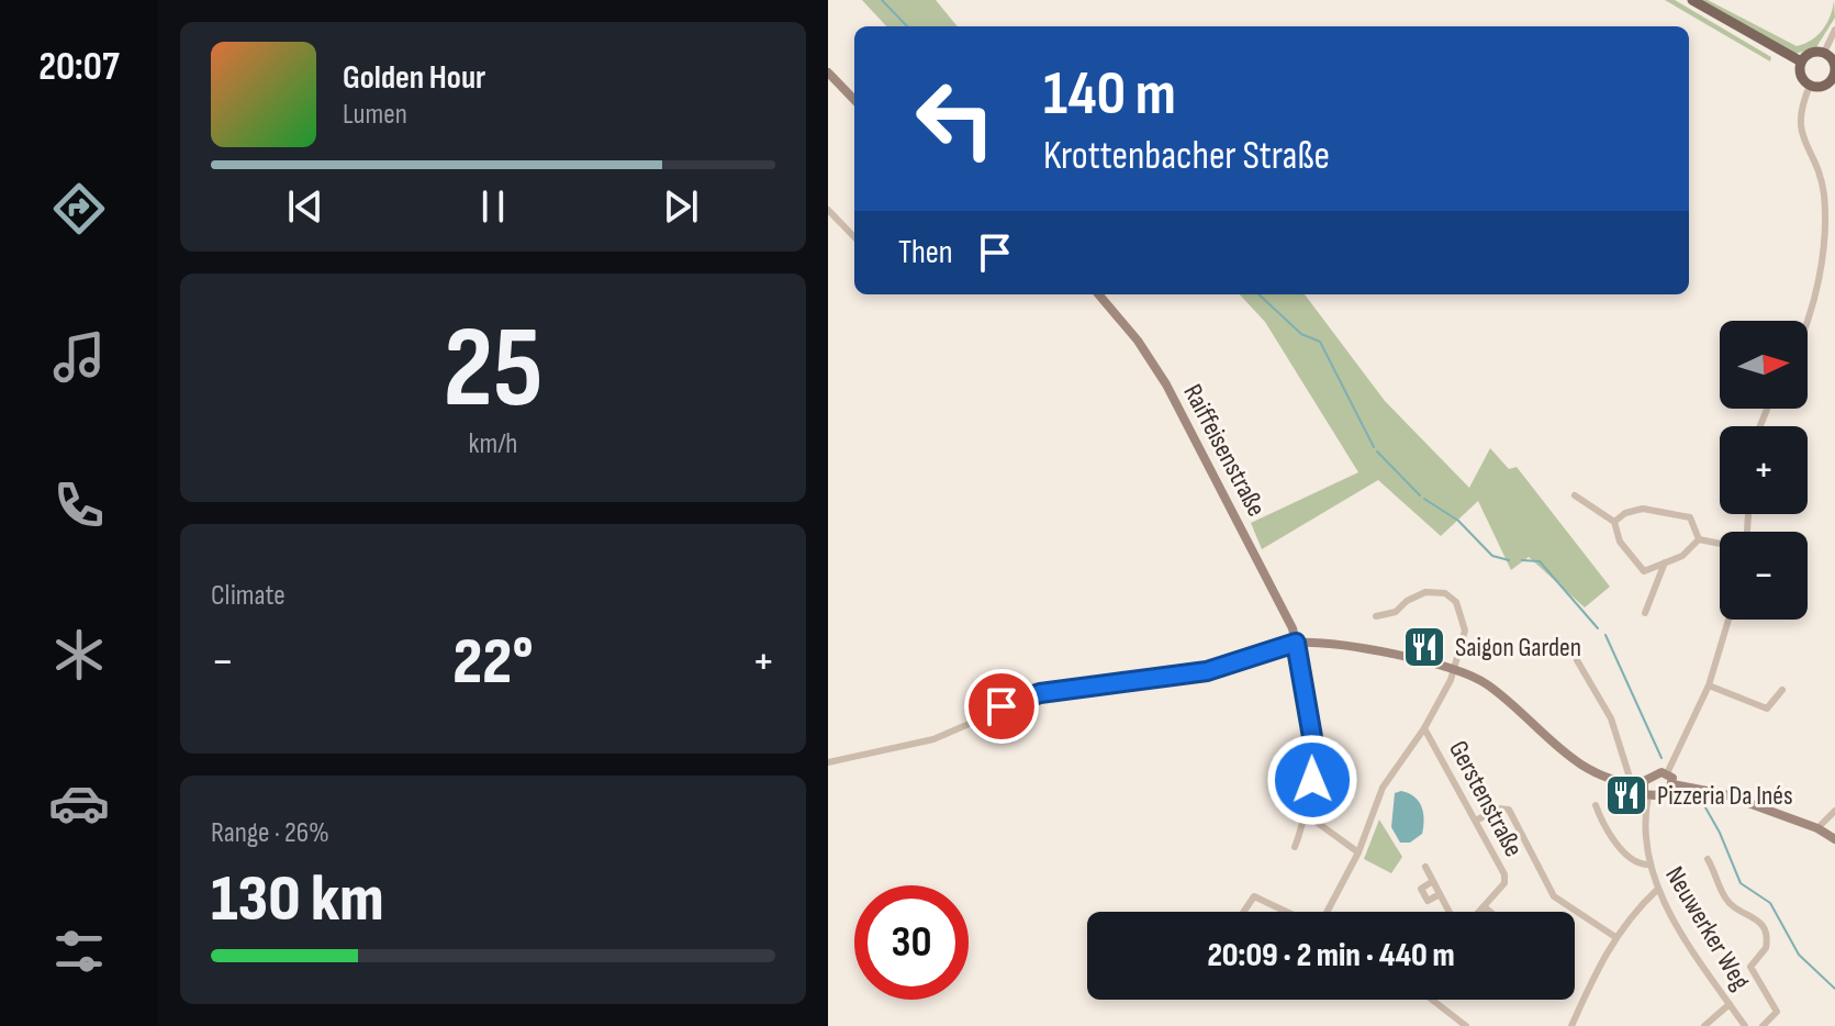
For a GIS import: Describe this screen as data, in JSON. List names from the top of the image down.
{
  "streets": {
    "street": ["Raiffeisenstraße", "Gerstenstraße", "Neuwerker Weg"]
  },
  "places": {
    "restaurant": ["Saigon Garden", "Pizzeria Da Inés"]
  },
  "north": "right",
  "page": {
    "tabs": "20:07",
    "turn": ["140 m", "Krottenbacher Straße"],
    "song": ["Golden Hour", "Lumen"],
    "then": "Then",
    "tile": [
      ["25", "km/h"],
      "Climate",
      ["Range · 26%", "130 km"]
    ],
    "map_buttons": ["+", "−"],
    "heat": ["−", "22°", "+"],
    "limit": "30",
    "trip": "20:09 · 2 min · 440 m"
  }
}
